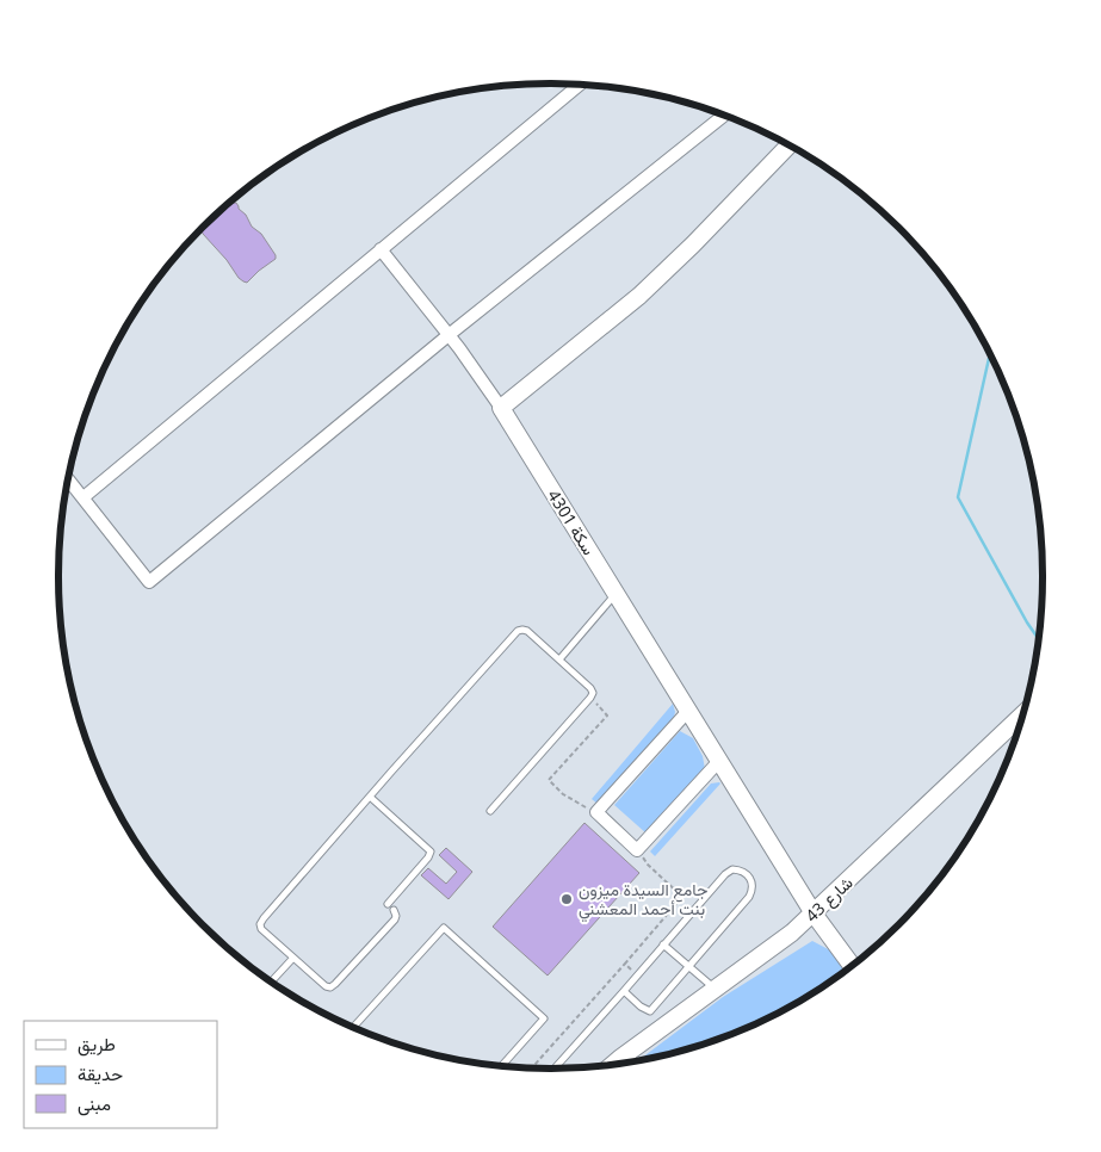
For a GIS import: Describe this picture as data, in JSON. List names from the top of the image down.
{
  "streets": {
    "street": ["سكة 4301", "شارع 43"]
  },
  "crossings": [
    ["سكة 4301", "شارع 43"]
  ],
  "places": ["جامع السيدة ميزون بنت أحمد المعشني"],
  "legend": ["طريق", "حديقة", "مبنى"]
}
